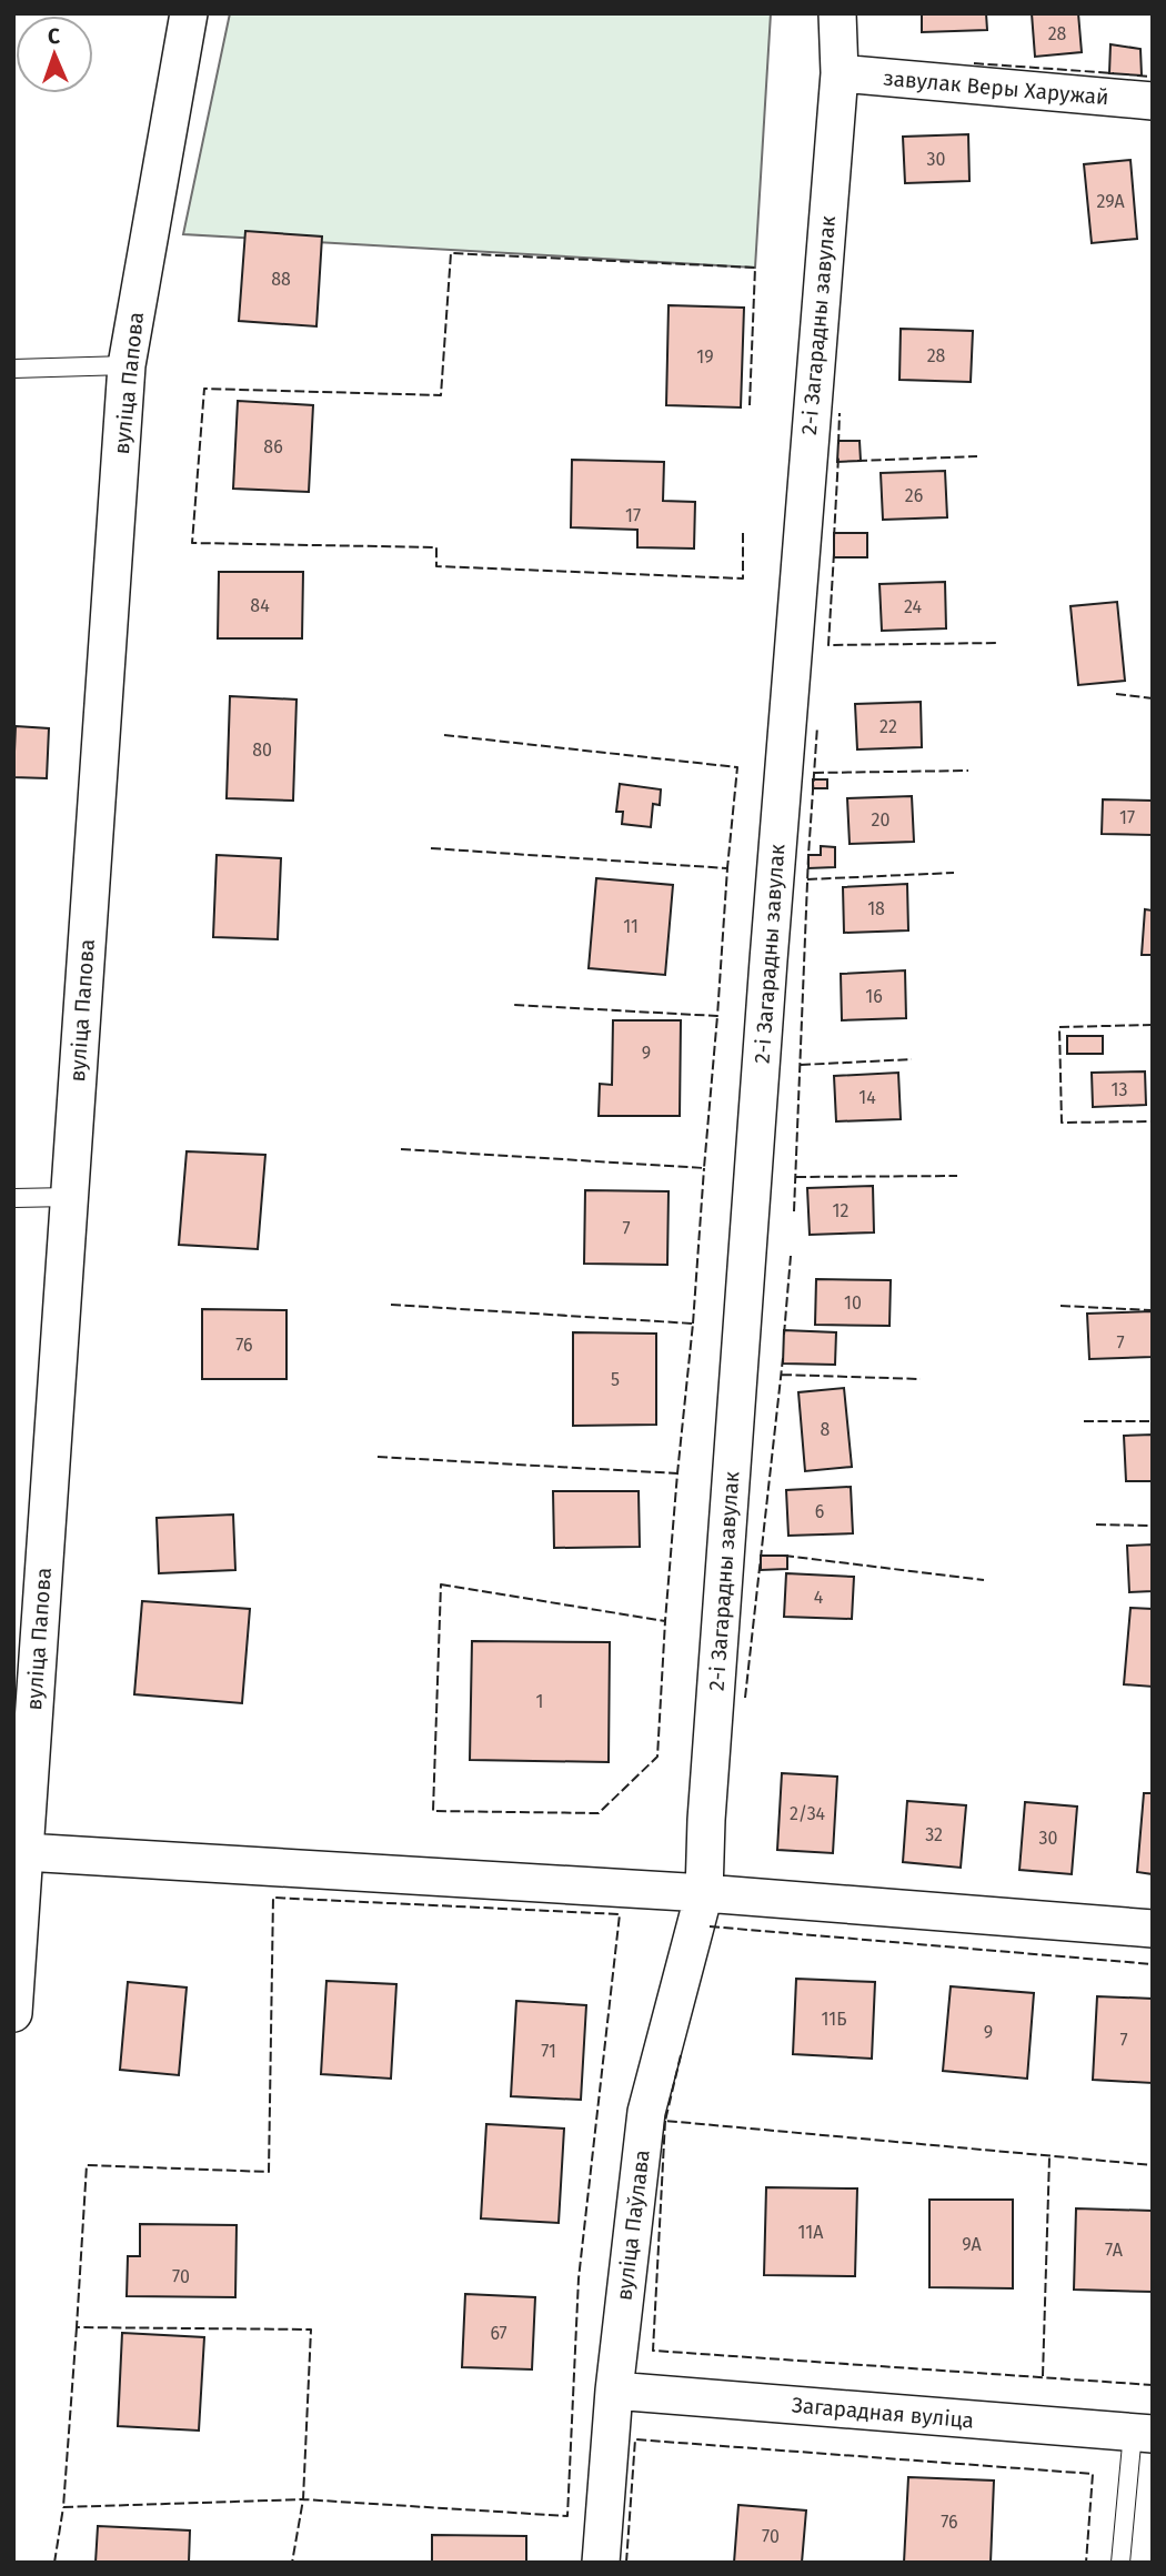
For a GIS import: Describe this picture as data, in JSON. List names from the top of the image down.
{
  "streets": {
    "street": [
      "завулак Веры Харужай",
      "2-і Загарадны завулак",
      "вуліца Папова",
      "вуліца Паўлава",
      "Загарадная вуліца"
    ]
  },
  "crossings": [
    ["завулак Веры Харужай", "2-і Загарадны завулак"],
    ["2-і Загарадны завулак", "вуліца Паўлава"],
    ["вуліца Паўлава", "Загарадная вуліца"]
  ],
  "house_numbers": [
    "28",
    "30",
    "29А",
    "88",
    "28",
    "19",
    "86",
    "26",
    "17",
    "84",
    "24",
    "22",
    "80",
    "17",
    "20",
    "18",
    "11",
    "16",
    "9",
    "13",
    "14",
    "12",
    "7",
    "10",
    "7",
    "76",
    "5",
    "8",
    "6",
    "4",
    "1",
    "2/34",
    "32",
    "30",
    "11Б",
    "9",
    "7",
    "71",
    "11А",
    "9А",
    "7А",
    "70",
    "67",
    "76",
    "70"
  ],
  "north": "top"
}
